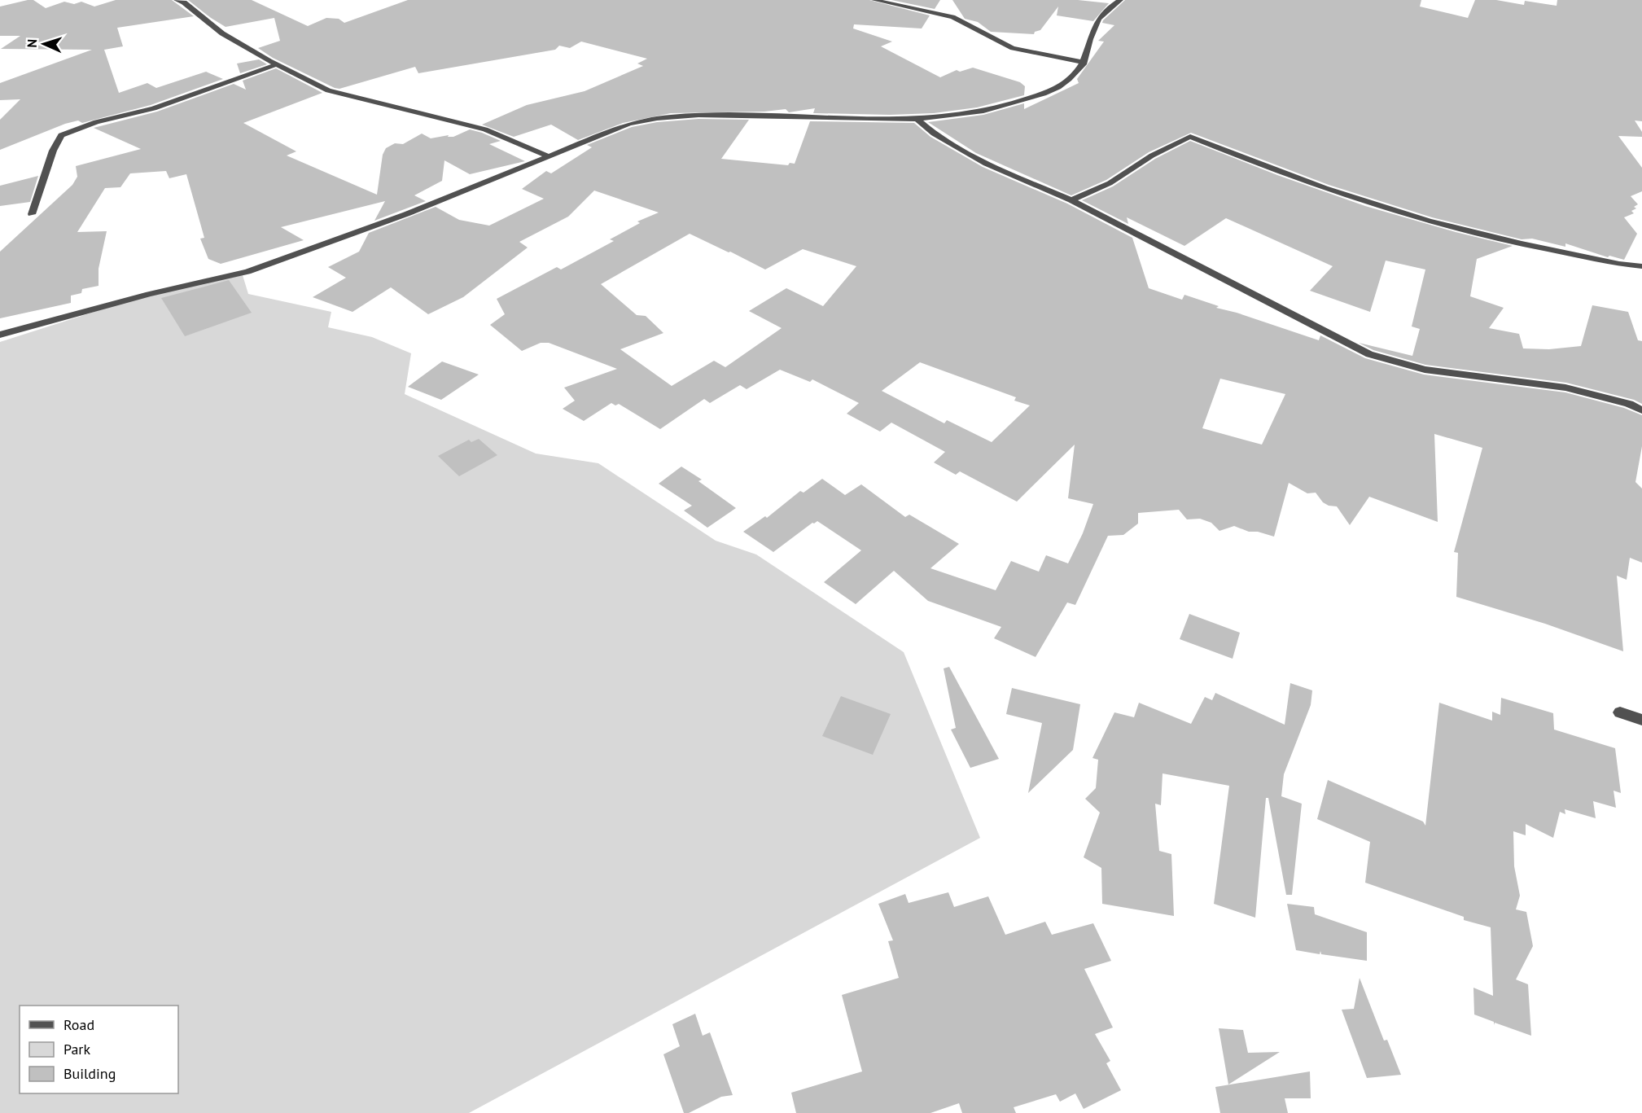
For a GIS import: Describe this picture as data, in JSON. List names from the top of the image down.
{
  "legend": ["Road", "Park", "Building"],
  "north": "left"
}
